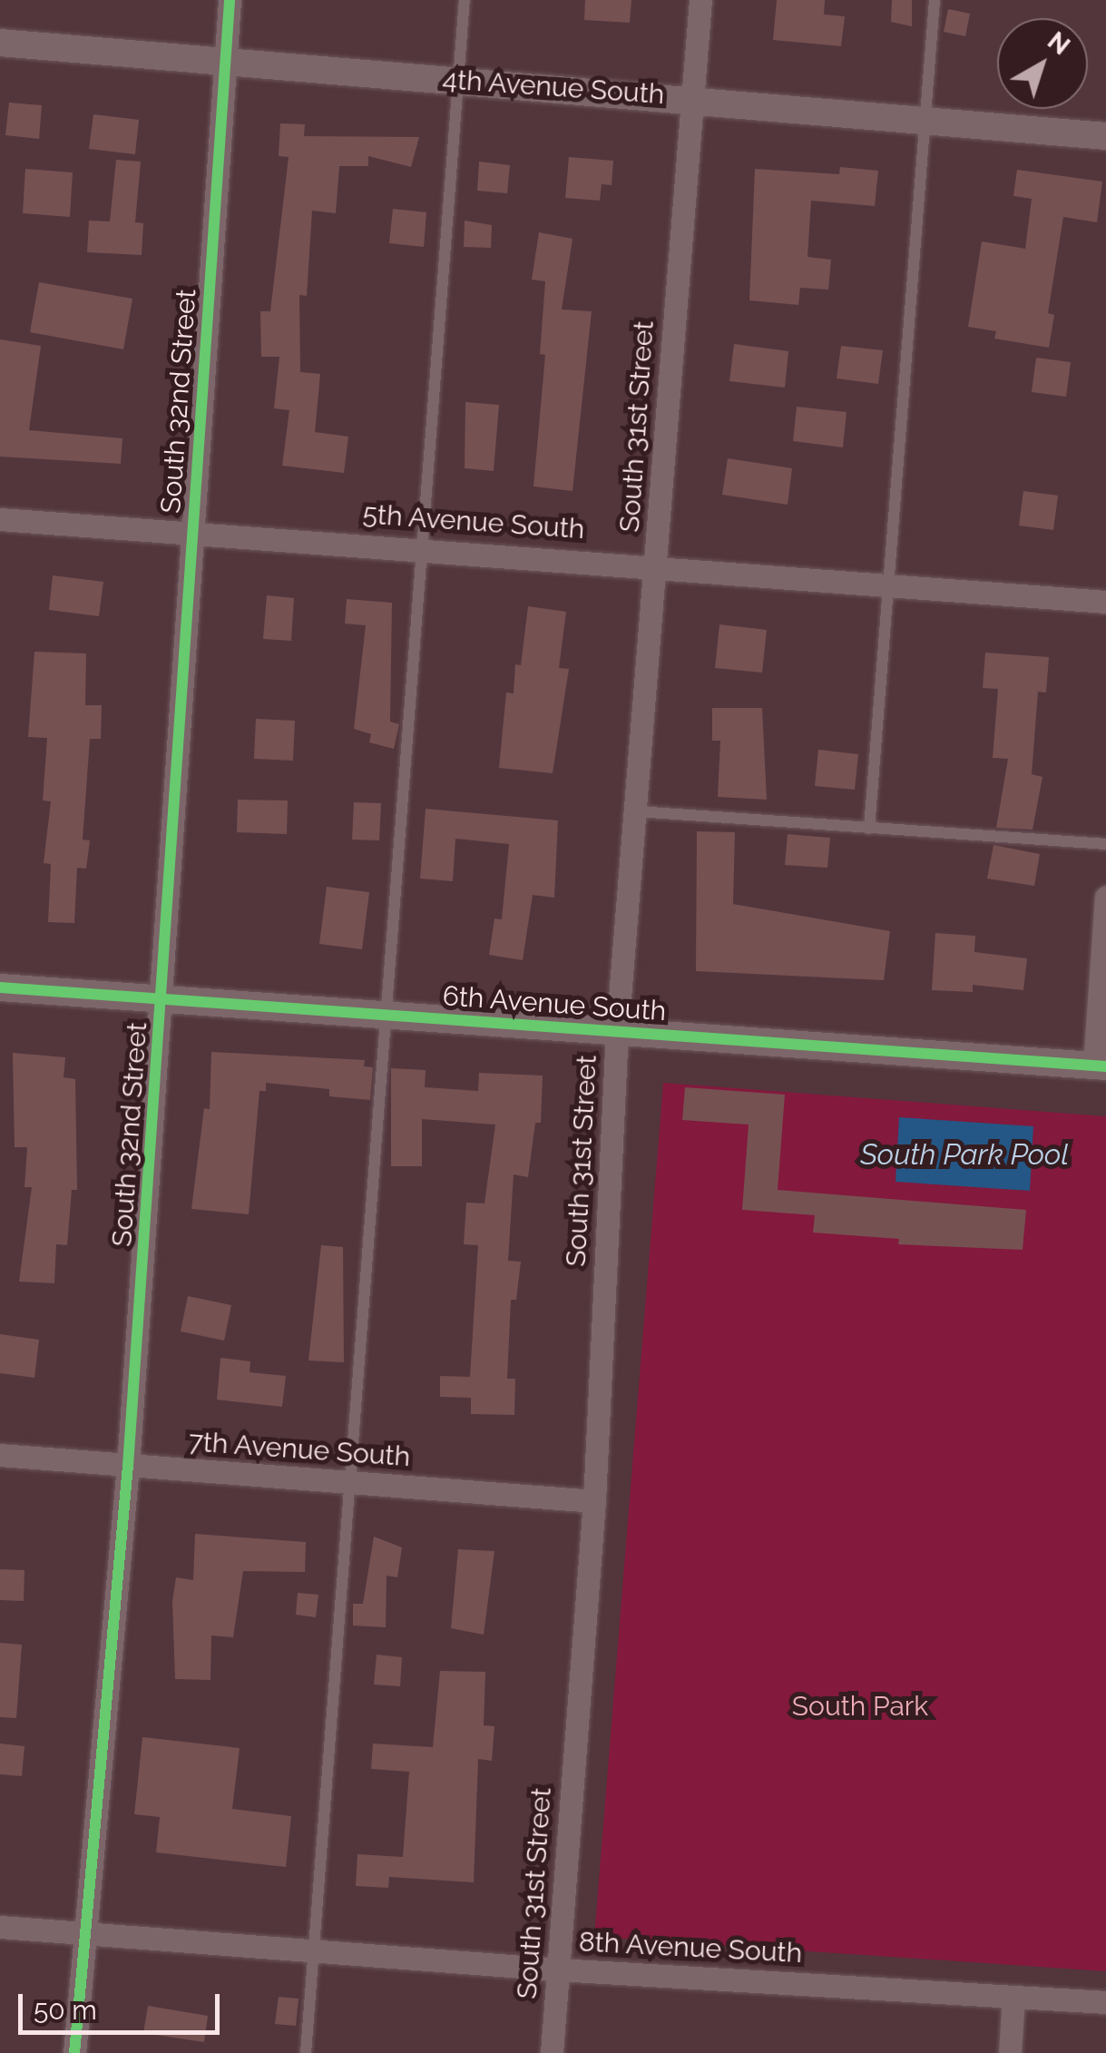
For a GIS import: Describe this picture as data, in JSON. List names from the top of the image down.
{
  "streets": {
    "street": [
      "4th Avenue South",
      "South 32nd Street",
      "South 31st Street",
      "5th Avenue South",
      "6th Avenue South",
      "7th Avenue South",
      "8th Avenue South"
    ]
  },
  "crossings": [
    ["4th Avenue South", "South 32nd Street"],
    ["4th Avenue South", "South 31st Street"],
    ["South 32nd Street", "5th Avenue South"],
    ["South 32nd Street", "6th Avenue South"],
    ["South 32nd Street", "7th Avenue South"],
    ["South 32nd Street", "8th Avenue South"],
    ["South 31st Street", "5th Avenue South"],
    ["South 31st Street", "6th Avenue South"],
    ["South 31st Street", "7th Avenue South"],
    ["South 31st Street", "8th Avenue South"]
  ],
  "water": ["South Park Pool"],
  "parks": ["South Park"],
  "scale_bar": "50 m",
  "north": "top right"
}
